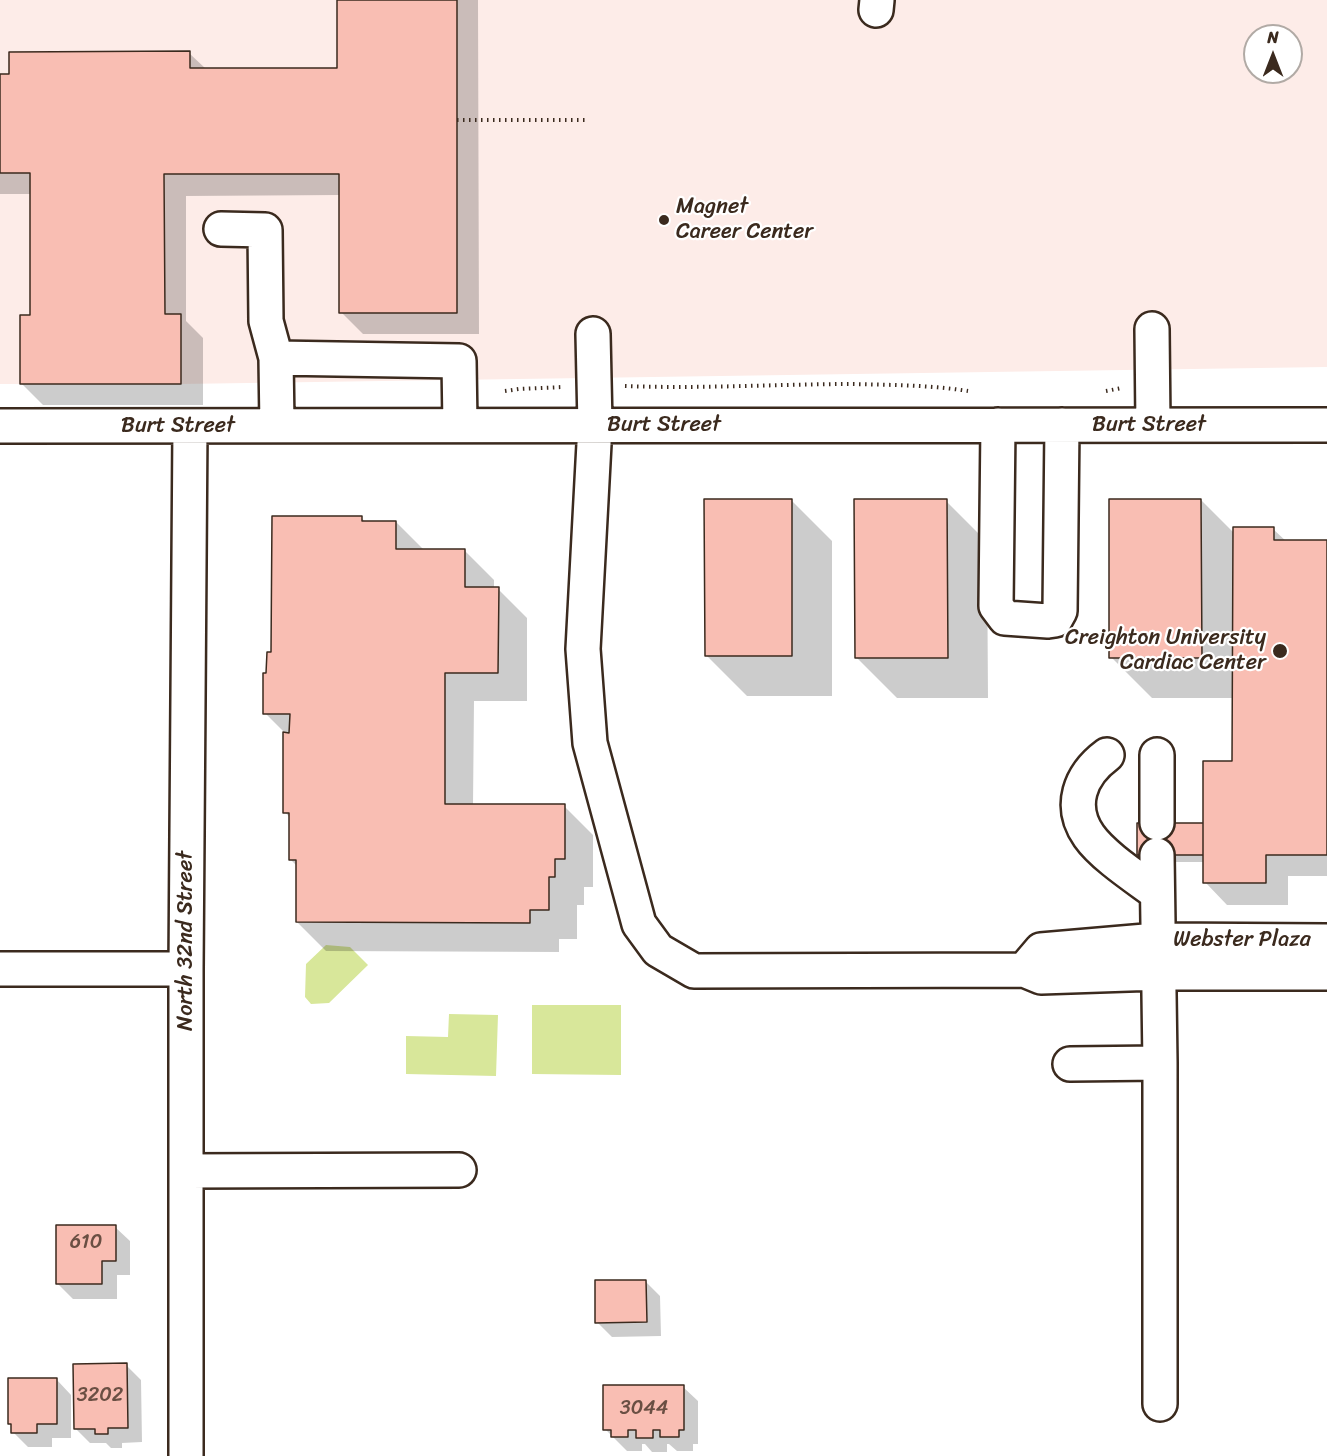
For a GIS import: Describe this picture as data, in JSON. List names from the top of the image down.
{
  "streets": {
    "street": ["Burt Street", "Webster Plaza", "North 32nd Street"]
  },
  "crossings": [
    ["Burt Street", "Webster Plaza"],
    ["Burt Street", "North 32nd Street"]
  ],
  "places": ["Magnet Career Center", "Creighton University Cardiac Center"],
  "house_numbers": ["610", "3202", "3044"],
  "north": "top"
}
